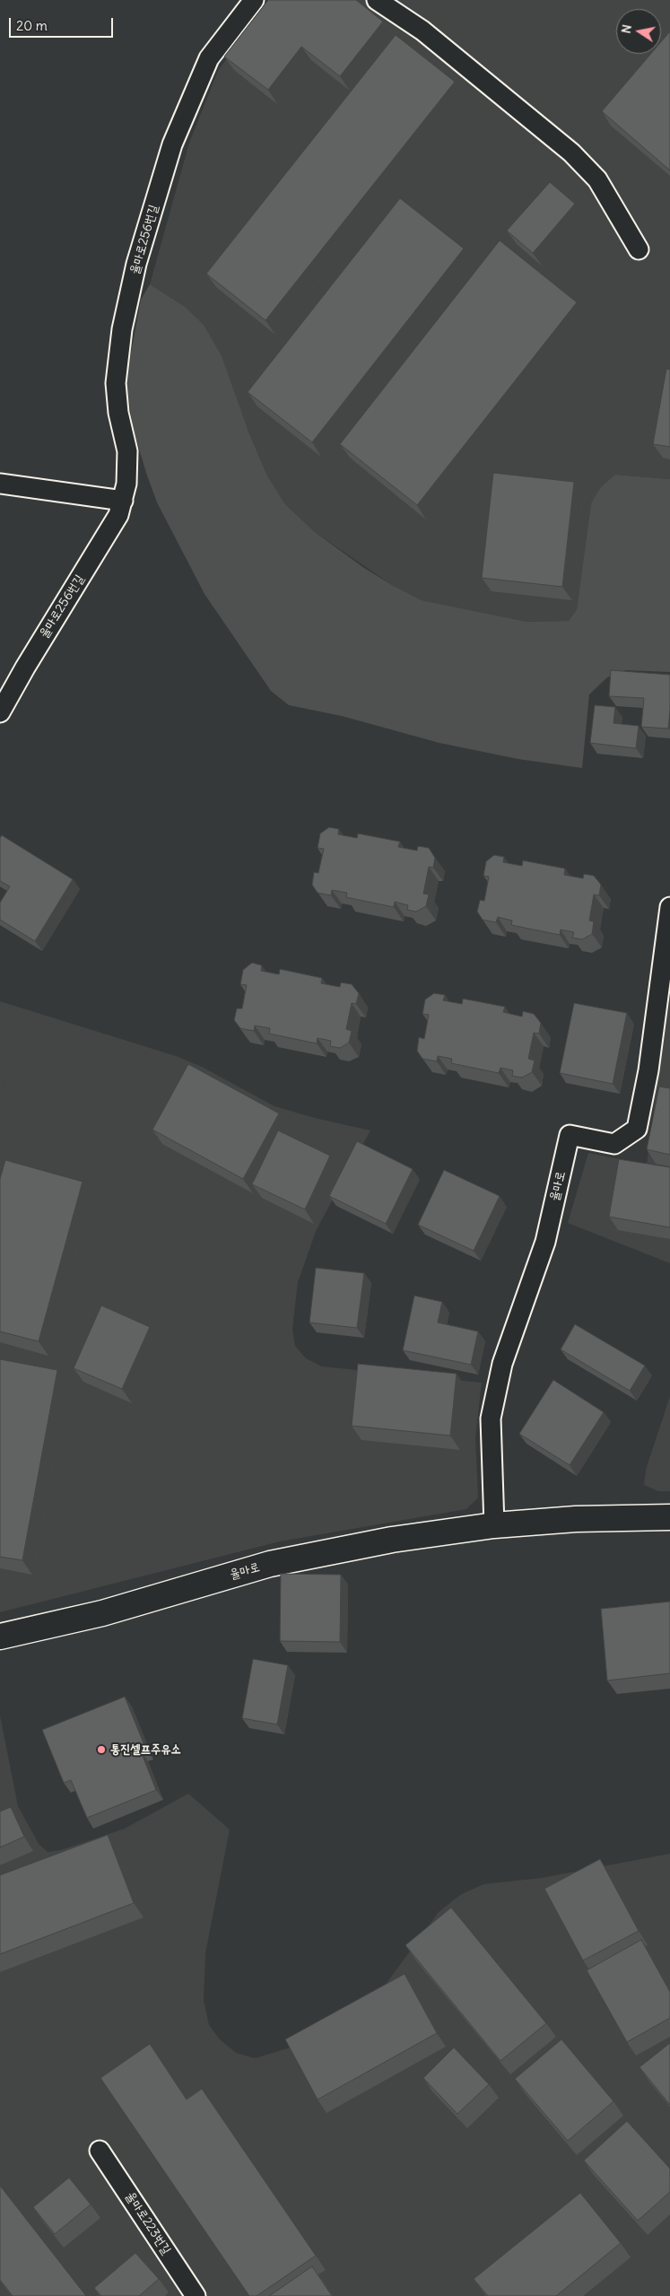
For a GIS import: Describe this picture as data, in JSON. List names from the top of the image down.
{
  "streets": {
    "street": ["율마로"],
    "lane": ["율마로256번길", "율마로223번길"]
  },
  "places": ["통진셀프주유소"],
  "scale_bar": "20 m",
  "north": "left"
}
